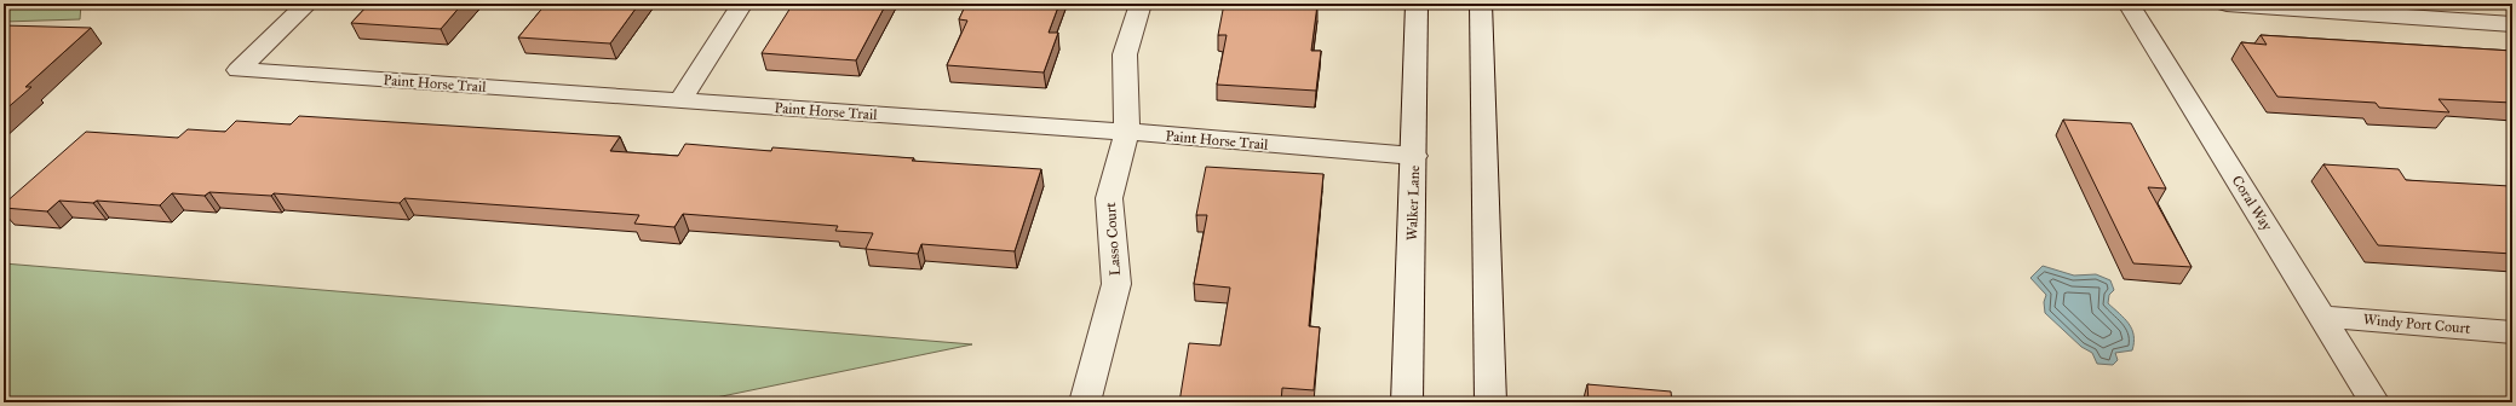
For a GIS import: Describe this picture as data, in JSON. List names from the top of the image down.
{
  "streets": {
    "street": [
      "Paint Horse Trail",
      "Walker Lane",
      "Coral Way",
      "Lasso Court",
      "Windy Port Court"
    ]
  },
  "crossings": [
    ["Paint Horse Trail", "Walker Lane"],
    ["Paint Horse Trail", "Lasso Court"],
    ["Coral Way", "Windy Port Court"]
  ]
}
